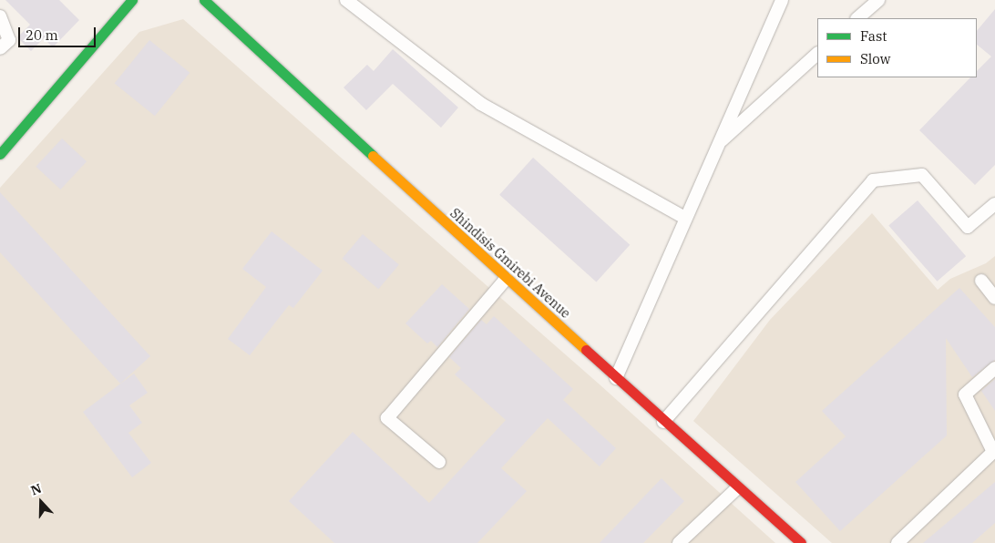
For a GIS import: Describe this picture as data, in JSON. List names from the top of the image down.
{
  "streets": {
    "main road": ["Shindisis Gmirebi Avenue"]
  },
  "legend": ["Fast", "Slow"],
  "scale_bar": "20 m",
  "north": "top"
}
